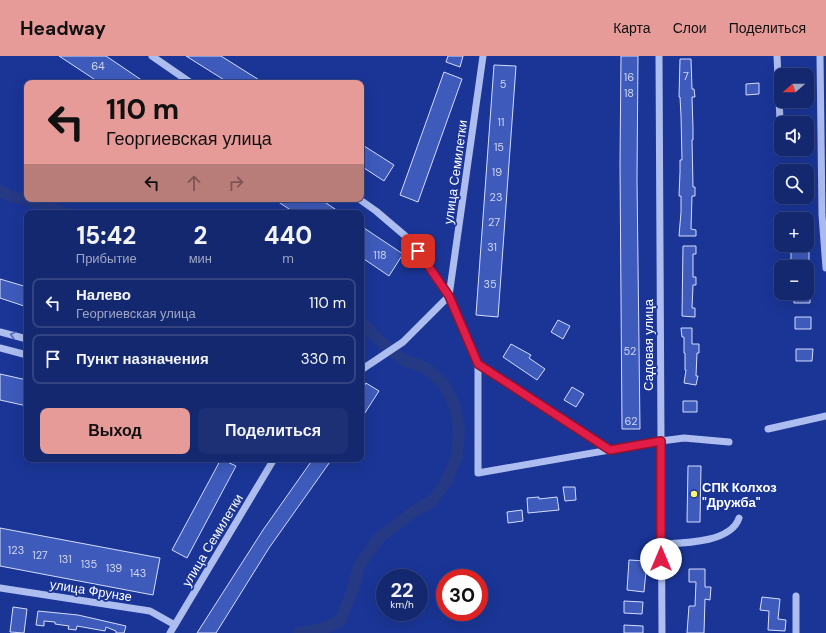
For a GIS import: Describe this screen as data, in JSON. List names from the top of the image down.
{
  "streets": {
    "street": ["улица Семилетки", "Садовая улица", "улица Фрунзе"]
  },
  "crossings": [
    ["улица Семилетки", "улица Фрунзе"]
  ],
  "places": ["СПК Колхоз \"Дружба\""],
  "house_numbers": [
    "64",
    "7",
    "16",
    "5",
    "18",
    "11",
    "15",
    "19",
    "23",
    "27",
    "31",
    "118",
    "35",
    "52",
    "62",
    "123",
    "127",
    "131",
    "135",
    "139",
    "143"
  ],
  "north": "left",
  "page": {
    "header": "Headway",
    "nav": ["Карта", "Слои", "Поделиться"],
    "map_buttons": ["+", "−"],
    "turn": ["110 m", "Георгиевская улица"],
    "eta": [
      "15:42",
      "Прибытие",
      "2",
      "мин",
      "440",
      "m"
    ],
    "list": [
      {
        "name": "Налево",
        "note": "Георгиевская улица",
        "value": "110 m"
      },
      {
        "name": "Пункт назначения",
        "value": "330 m"
      }
    ],
    "buttons": ["Выход", "Поделиться"],
    "speed": "22 km/h",
    "limit": "30"
  }
}
